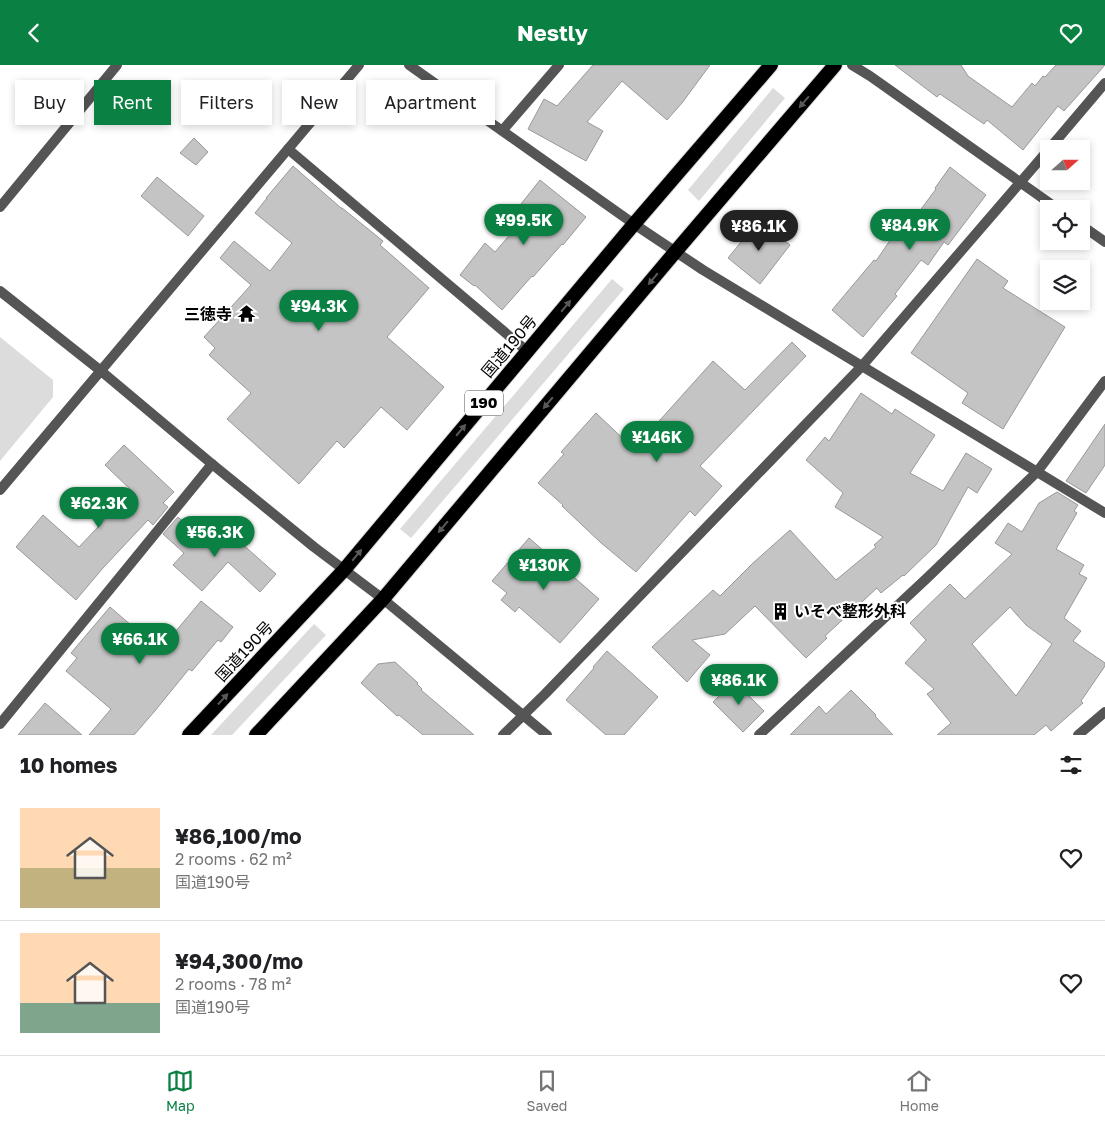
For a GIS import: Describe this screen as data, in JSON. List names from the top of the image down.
{
  "streets": {
    "highway": ["国道190号", "190"]
  },
  "places": {
    "temple": ["三徳寺"],
    "building": ["いそべ整形外科"]
  },
  "north": "right",
  "page": {
    "header": "Nestly",
    "chip": [
      "Buy",
      "Rent",
      "Filters",
      "New",
      "Apartment"
    ],
    "price": [
      "¥99.5K",
      "¥84.9K",
      "¥86.1K",
      "¥94.3K",
      "¥146K",
      "¥62.3K",
      "¥56.3K",
      "¥130K",
      "¥66.1K",
      "¥86.1K"
    ],
    "heading": "10 homes",
    "list": [
      {
        "name": "¥86,100/mo",
        "note": "2 rooms · 62 m² · 国道190号"
      },
      {
        "name": "¥94,300/mo",
        "note": "2 rooms · 78 m² · 国道190号"
      }
    ],
    "tabs": ["Map", "Saved", "Home"]
  }
}
